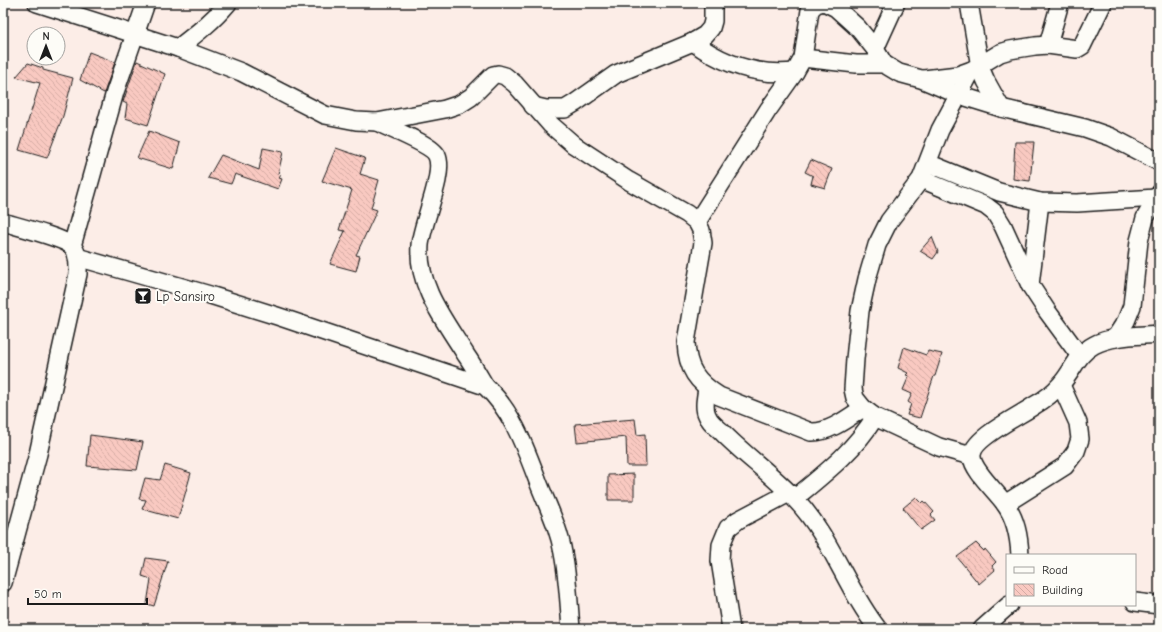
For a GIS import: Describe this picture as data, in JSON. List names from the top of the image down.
{
  "places": {
    "bar": ["Lp Sansiro"]
  },
  "legend": ["Road", "Building"],
  "scale_bar": "50 m",
  "north": "top"
}
